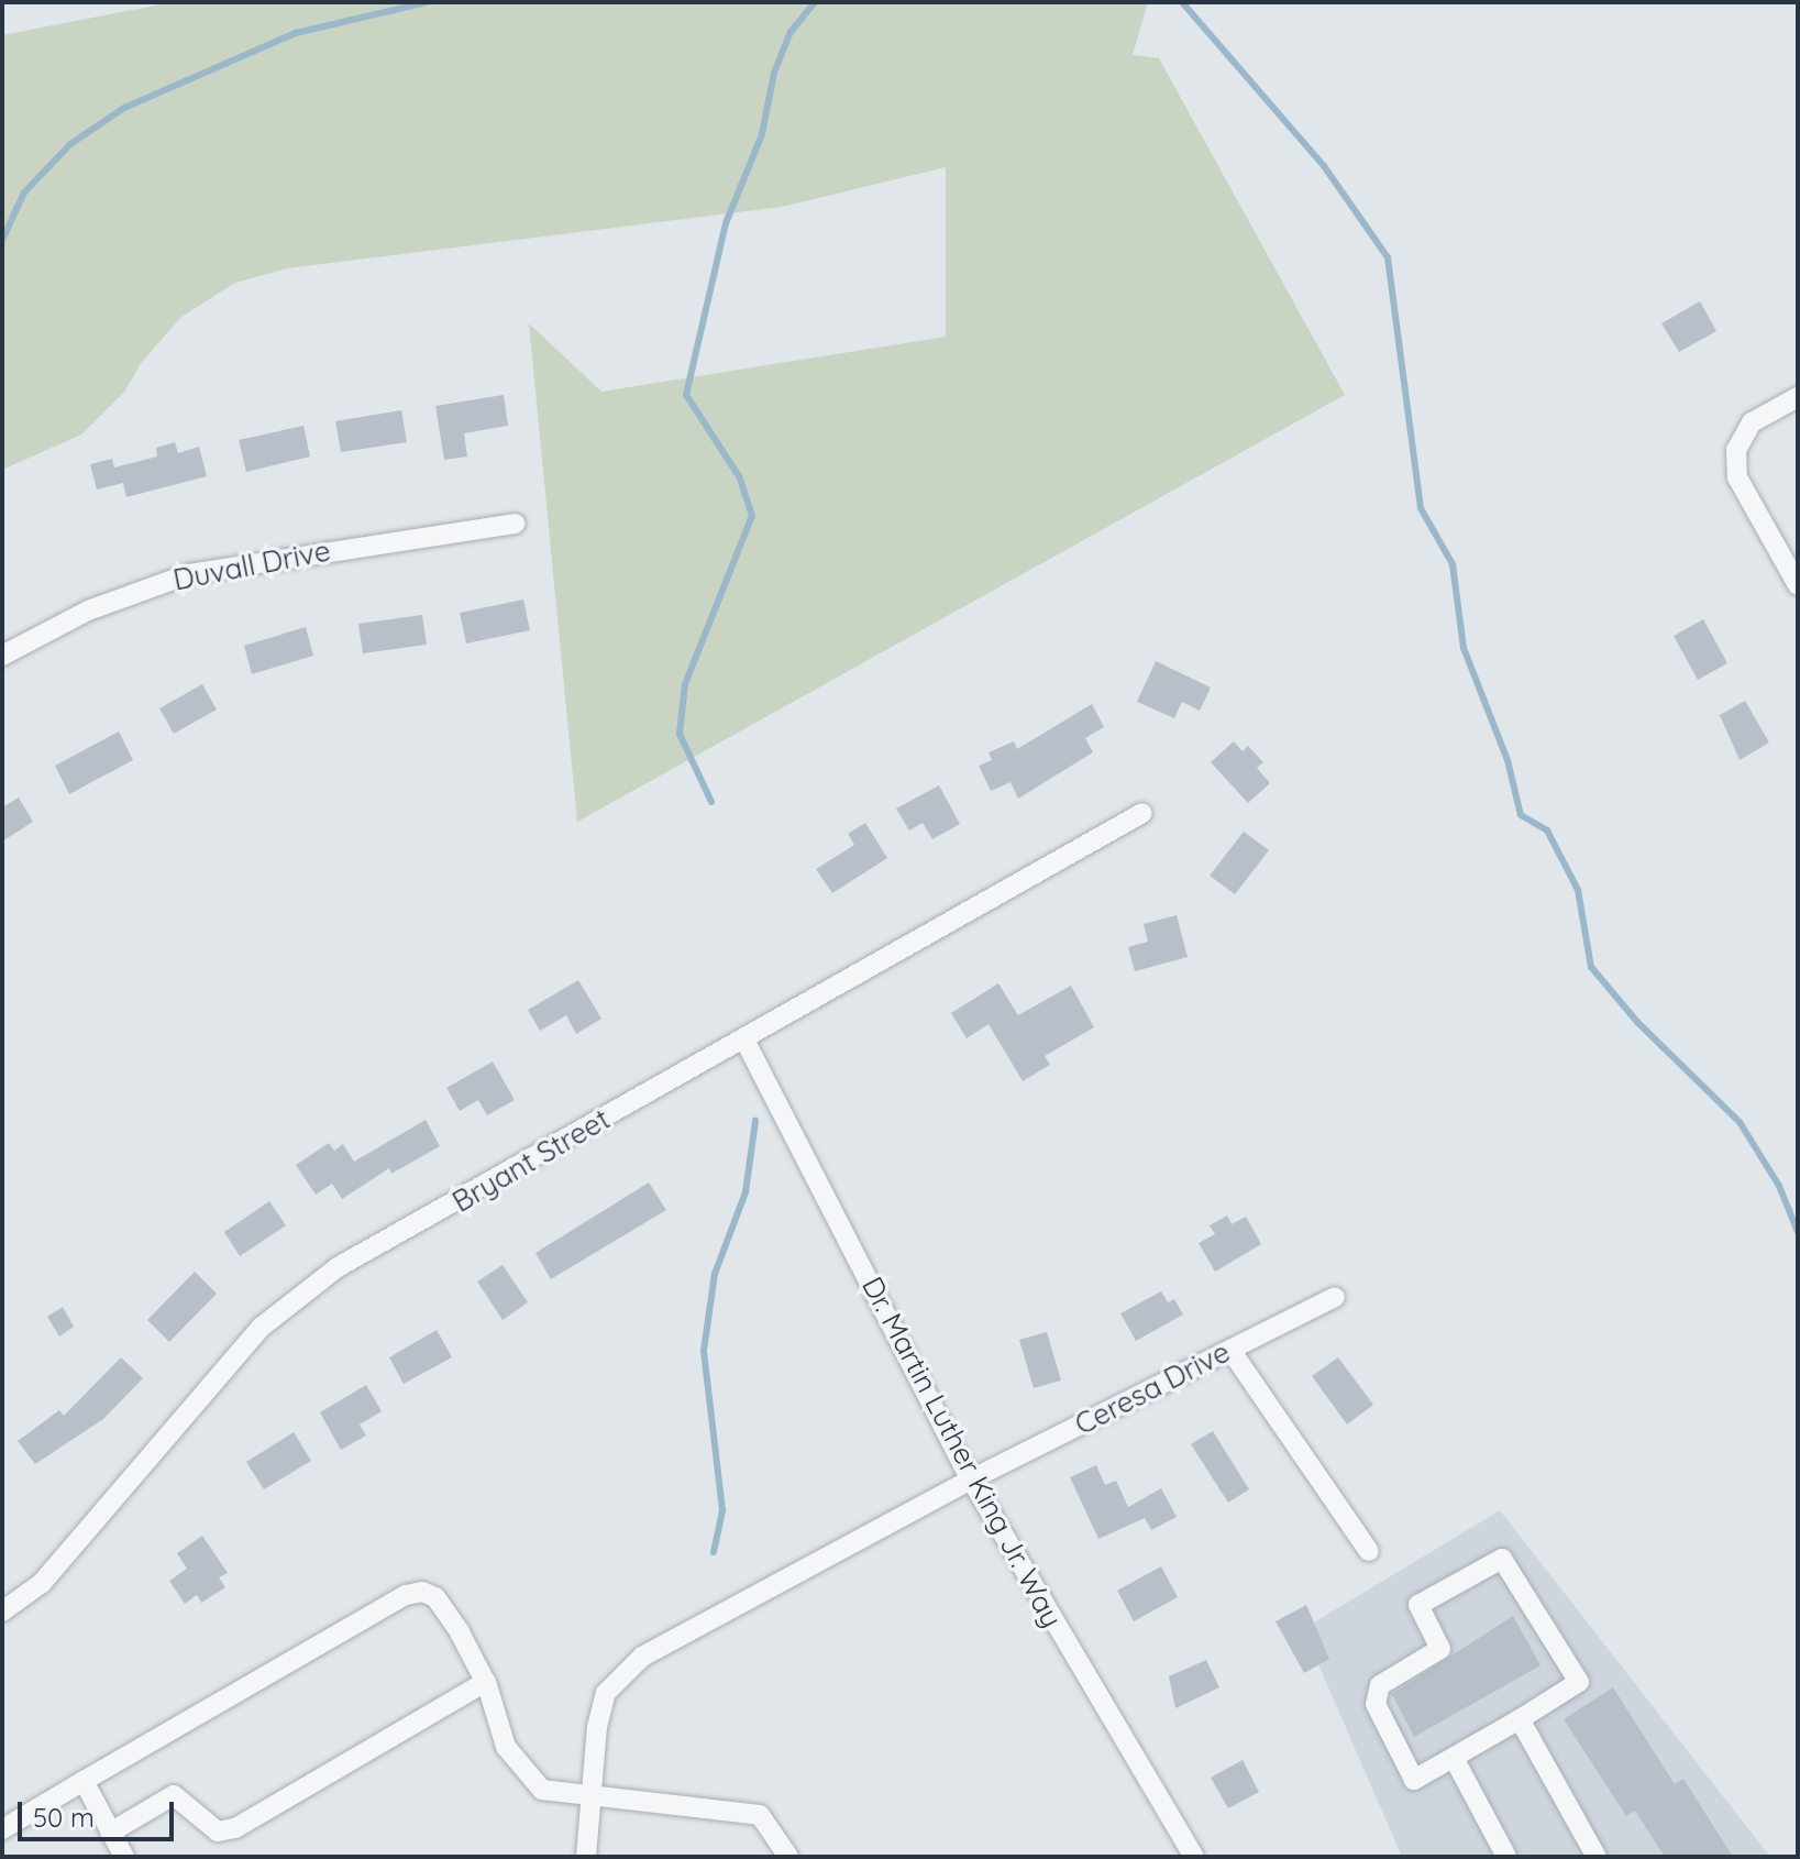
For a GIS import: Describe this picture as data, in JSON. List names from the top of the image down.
{
  "streets": {
    "street": [
      "Duvall Drive",
      "Bryant Street",
      "Ceresa Drive",
      "Dr. Martin Luther King Jr. Way"
    ]
  },
  "crossings": [
    ["Bryant Street", "Dr. Martin Luther King Jr. Way"],
    ["Ceresa Drive", "Dr. Martin Luther King Jr. Way"]
  ],
  "scale_bar": "50 m"
}
